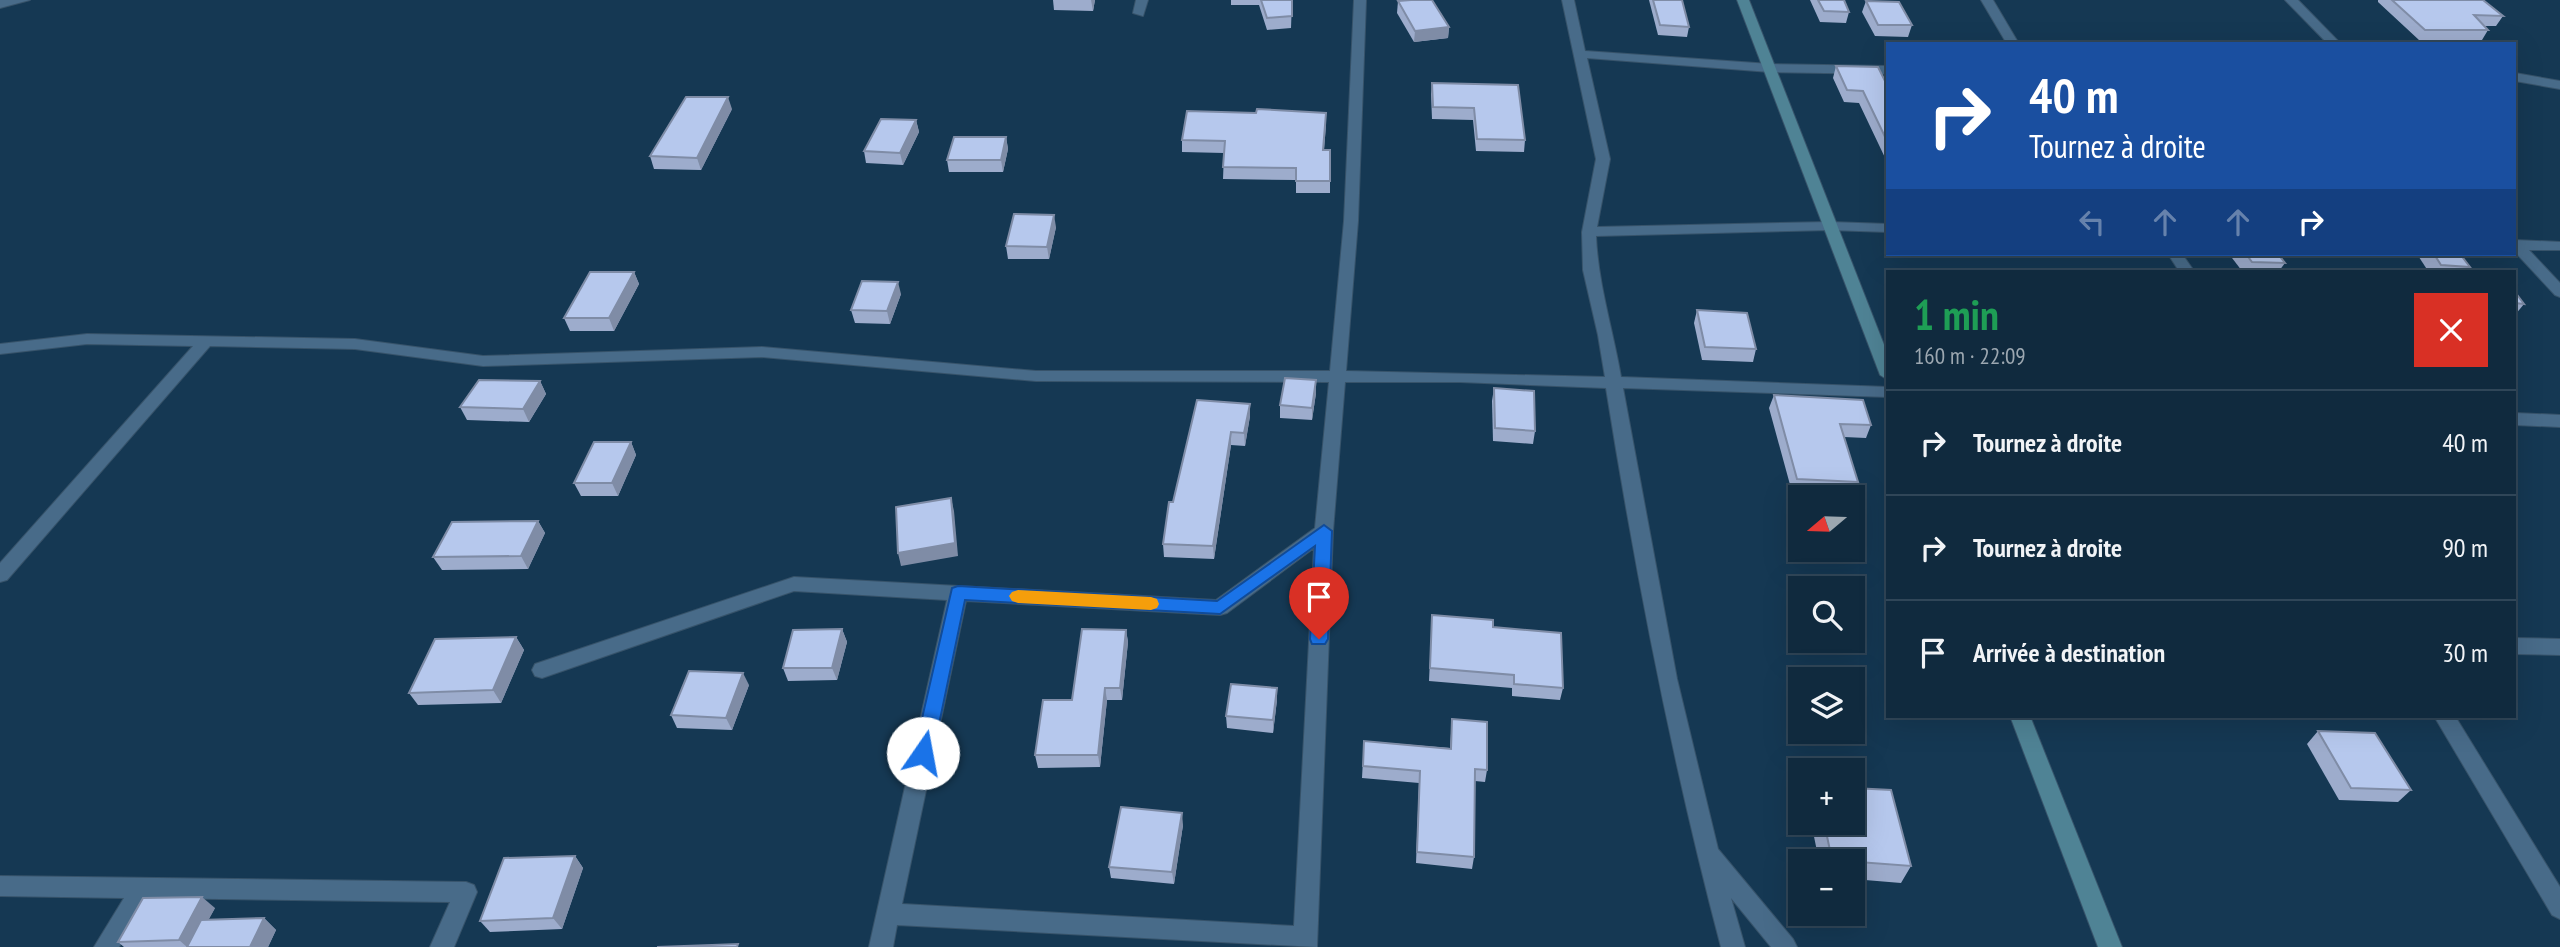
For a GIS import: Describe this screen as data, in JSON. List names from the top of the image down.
{
  "north": "left",
  "page": {
    "turn": ["40 m", "Tournez à droite"],
    "heading": ["1 min", "160 m · 22:09"],
    "list": [
      {
        "name": "Tournez à droite",
        "value": "40 m"
      },
      {
        "name": "Tournez à droite",
        "value": "90 m"
      },
      {
        "name": "Arrivée à destination",
        "value": "30 m"
      }
    ],
    "map_buttons": ["+", "−"]
  }
}
